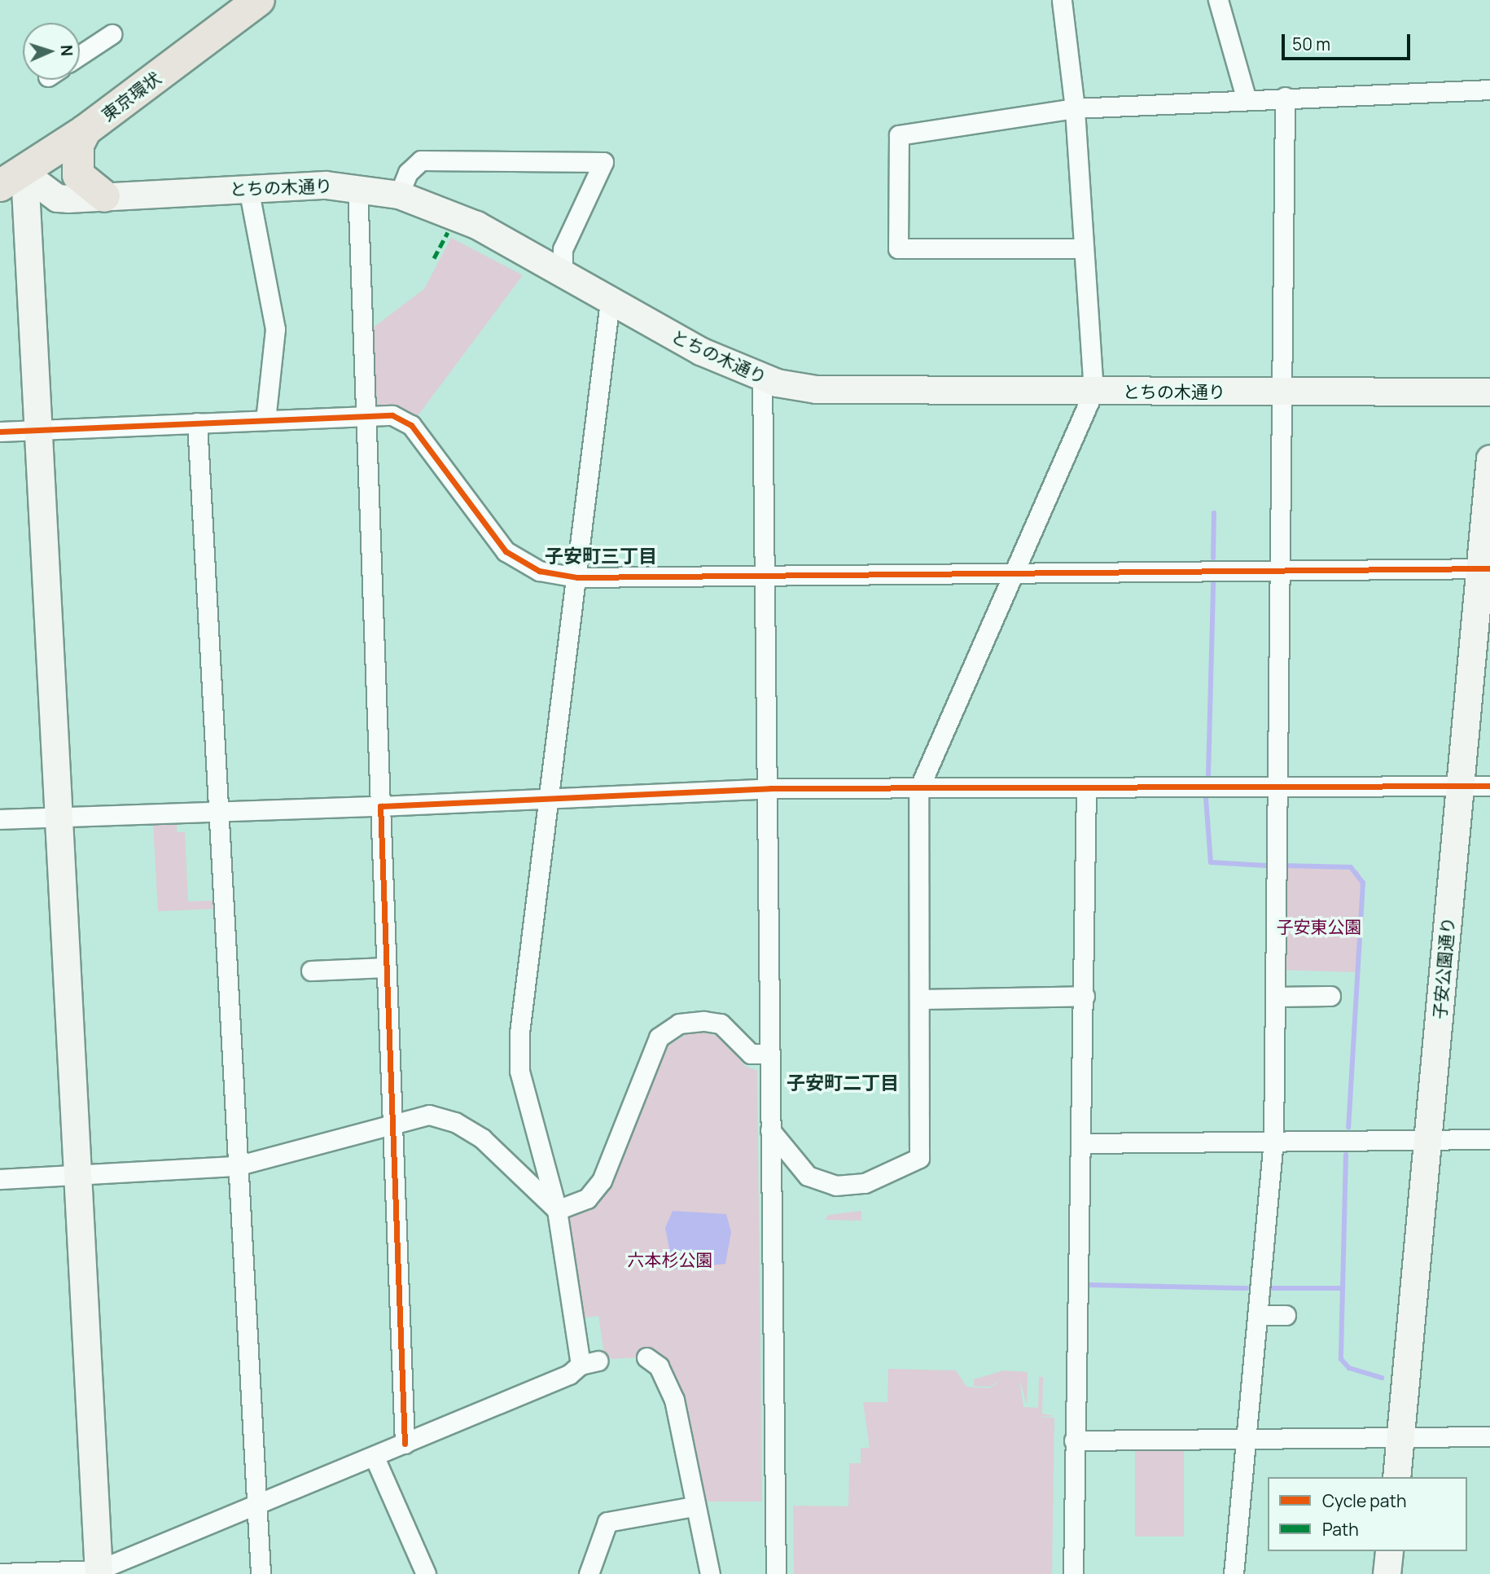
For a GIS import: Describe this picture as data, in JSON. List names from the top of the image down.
{
  "streets": {
    "highway": ["東京環状"],
    "street": ["とちの木通り", "子安公園通り"]
  },
  "crossings": [
    ["東京環状", "とちの木通り"]
  ],
  "districts": ["子安町三丁目", "子安町二丁目"],
  "parks": ["子安東公園", "六本杉公園"],
  "legend": ["Cycle path", "Path"],
  "scale_bar": "50 m",
  "north": "right"
}
